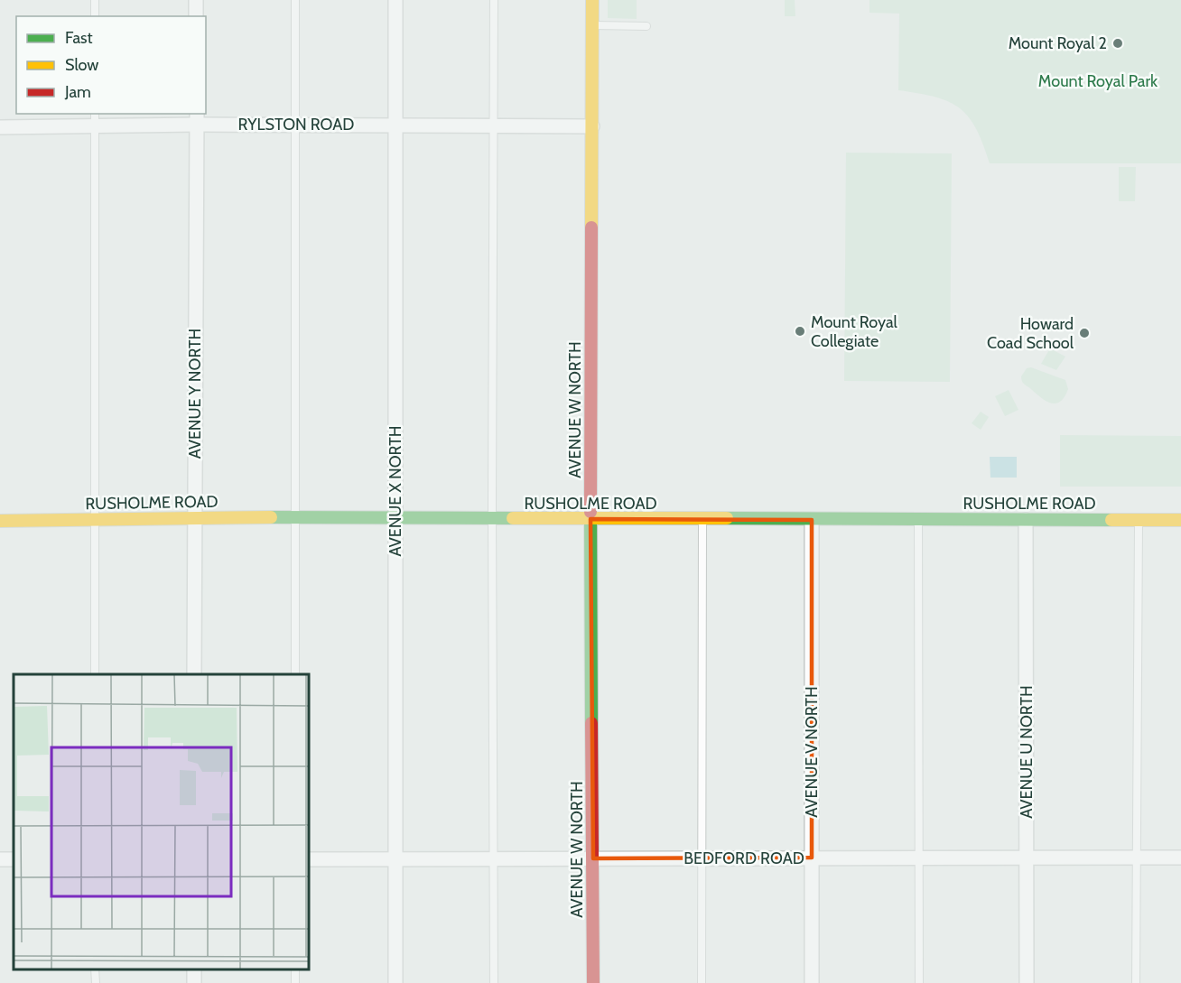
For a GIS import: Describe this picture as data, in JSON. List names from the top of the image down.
{
  "streets": {
    "street": [
      "RYLSTON ROAD",
      "AVENUE Y NORTH",
      "AVENUE W NORTH",
      "AVENUE X NORTH",
      "RUSHOLME ROAD",
      "AVENUE V NORTH",
      "AVENUE U NORTH",
      "BEDFORD ROAD"
    ]
  },
  "crossings": [
    ["RYLSTON ROAD", "AVENUE Y NORTH"],
    ["RYLSTON ROAD", "AVENUE W NORTH"],
    ["RYLSTON ROAD", "AVENUE X NORTH"],
    ["AVENUE Y NORTH", "RUSHOLME ROAD"],
    ["AVENUE W NORTH", "RUSHOLME ROAD"],
    ["AVENUE W NORTH", "BEDFORD ROAD"],
    ["AVENUE X NORTH", "RUSHOLME ROAD"],
    ["AVENUE X NORTH", "BEDFORD ROAD"],
    ["RUSHOLME ROAD", "AVENUE V NORTH"],
    ["RUSHOLME ROAD", "AVENUE U NORTH"],
    ["AVENUE V NORTH", "BEDFORD ROAD"],
    ["AVENUE U NORTH", "BEDFORD ROAD"]
  ],
  "parks": ["Mount Royal Park"],
  "places": ["Mount Royal 2", "Mount Royal Collegiate", "Howard Coad School"],
  "legend": ["Fast", "Slow", "Jam"]
}
